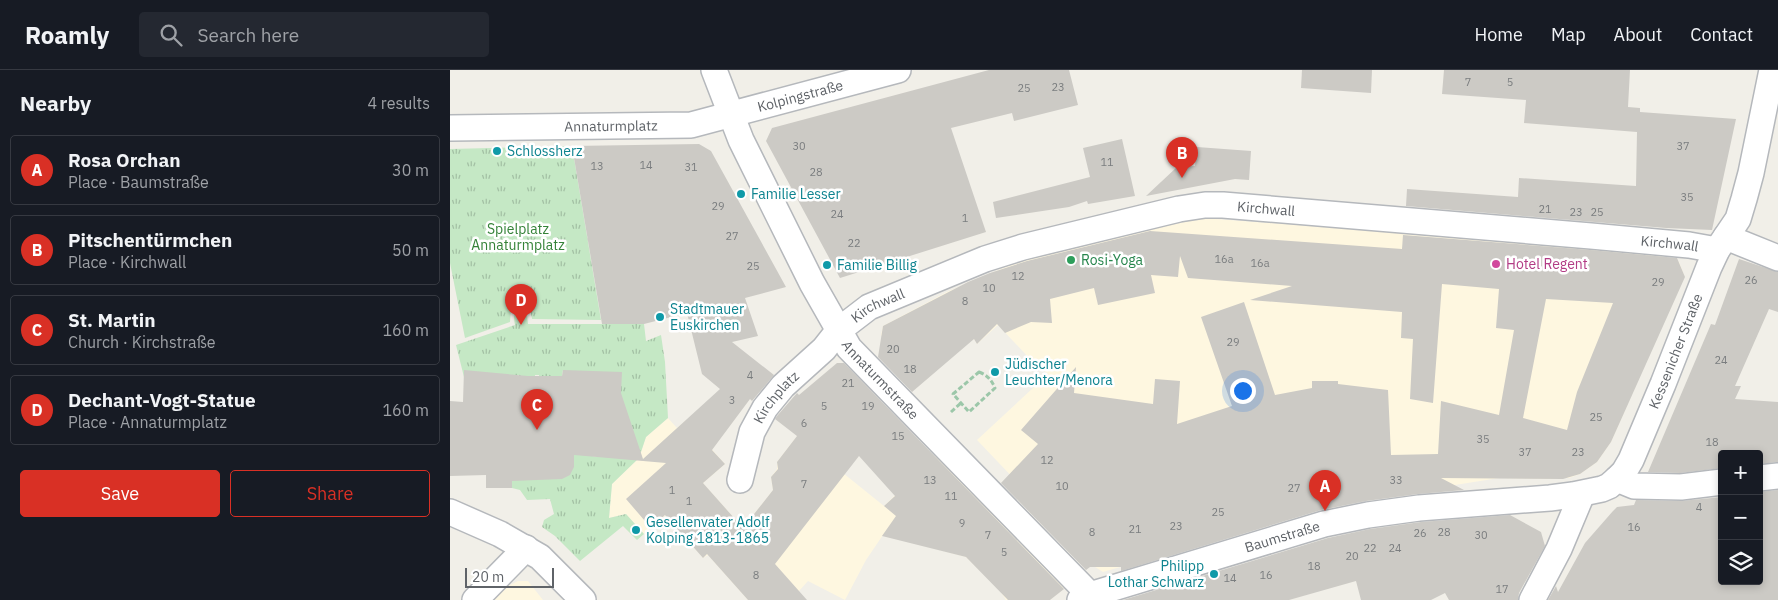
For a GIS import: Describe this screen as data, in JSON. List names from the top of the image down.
{
  "streets": {
    "street": [
      "Kolpingstraße",
      "Annaturmplatz",
      "Kirchwall",
      "Kessenicher Straße",
      "Annaturmstraße",
      "Kirchplatz",
      "Baumstraße"
    ]
  },
  "crossings": [
    ["Kolpingstraße", "Annaturmplatz"],
    ["Kolpingstraße", "Annaturmstraße"],
    ["Annaturmplatz", "Annaturmstraße"],
    ["Kirchwall", "Kessenicher Straße"],
    ["Kirchwall", "Annaturmstraße"],
    ["Kirchwall", "Kirchplatz"],
    ["Kessenicher Straße", "Baumstraße"],
    ["Annaturmstraße", "Kirchplatz"],
    ["Annaturmstraße", "Baumstraße"]
  ],
  "parks": ["Spielplatz Annaturmplatz"],
  "places": [
    "Schlossherz",
    "Familie Lesser",
    "Rosi-Yoga",
    "Hotel Regent",
    "Familie Billig",
    "Stadtmauer Euskirchen",
    "Jüdischer Leuchter/Menora",
    "Gesellenvater Adolf Kolping 1813-1865",
    "Philipp Lothar Schwarz"
  ],
  "house_numbers": [
    "7",
    "5",
    "23",
    "25",
    "30",
    "37",
    "11",
    "14",
    "13",
    "31",
    "28",
    "35",
    "29",
    "21",
    "23",
    "25",
    "24",
    "1",
    "27",
    "22",
    "16a",
    "16a",
    "25",
    "12",
    "26",
    "29",
    "10",
    "8",
    "29",
    "20",
    "24",
    "18",
    "4",
    "21",
    "3",
    "5",
    "19",
    "25",
    "6",
    "15",
    "35",
    "18",
    "37",
    "23",
    "12",
    "13",
    "33",
    "7",
    "10",
    "27",
    "1",
    "11",
    "1",
    "4",
    "25",
    "9",
    "23",
    "16",
    "21",
    "8",
    "28",
    "26",
    "7",
    "30",
    "22",
    "24",
    "5",
    "20",
    "18",
    "8",
    "16",
    "14",
    "17"
  ],
  "scale_bar": "20 m",
  "page": {
    "header": "Roamly",
    "search": "Search here",
    "nav": [
      "Home",
      "Map",
      "About",
      "Contact"
    ],
    "heading": ["Nearby", "4 results"],
    "list": [
      {
        "mark": "A",
        "name": "Rosa Orchan",
        "note": "Place · Baumstraße",
        "value": "30 m"
      },
      {
        "mark": "B",
        "name": "Pitschentürmchen",
        "note": "Place · Kirchwall",
        "value": "50 m"
      },
      {
        "mark": "C",
        "name": "St. Martin",
        "note": "Church · Kirchstraße",
        "value": "160 m"
      },
      {
        "mark": "D",
        "name": "Dechant-Vogt-Statue",
        "note": "Place · Annaturmplatz",
        "value": "160 m"
      }
    ],
    "pins": [
      "B",
      "D",
      "C",
      "A"
    ],
    "map_buttons": ["+", "−"],
    "buttons": ["Save", "Share"],
    "scale": "20 m"
  }
}
